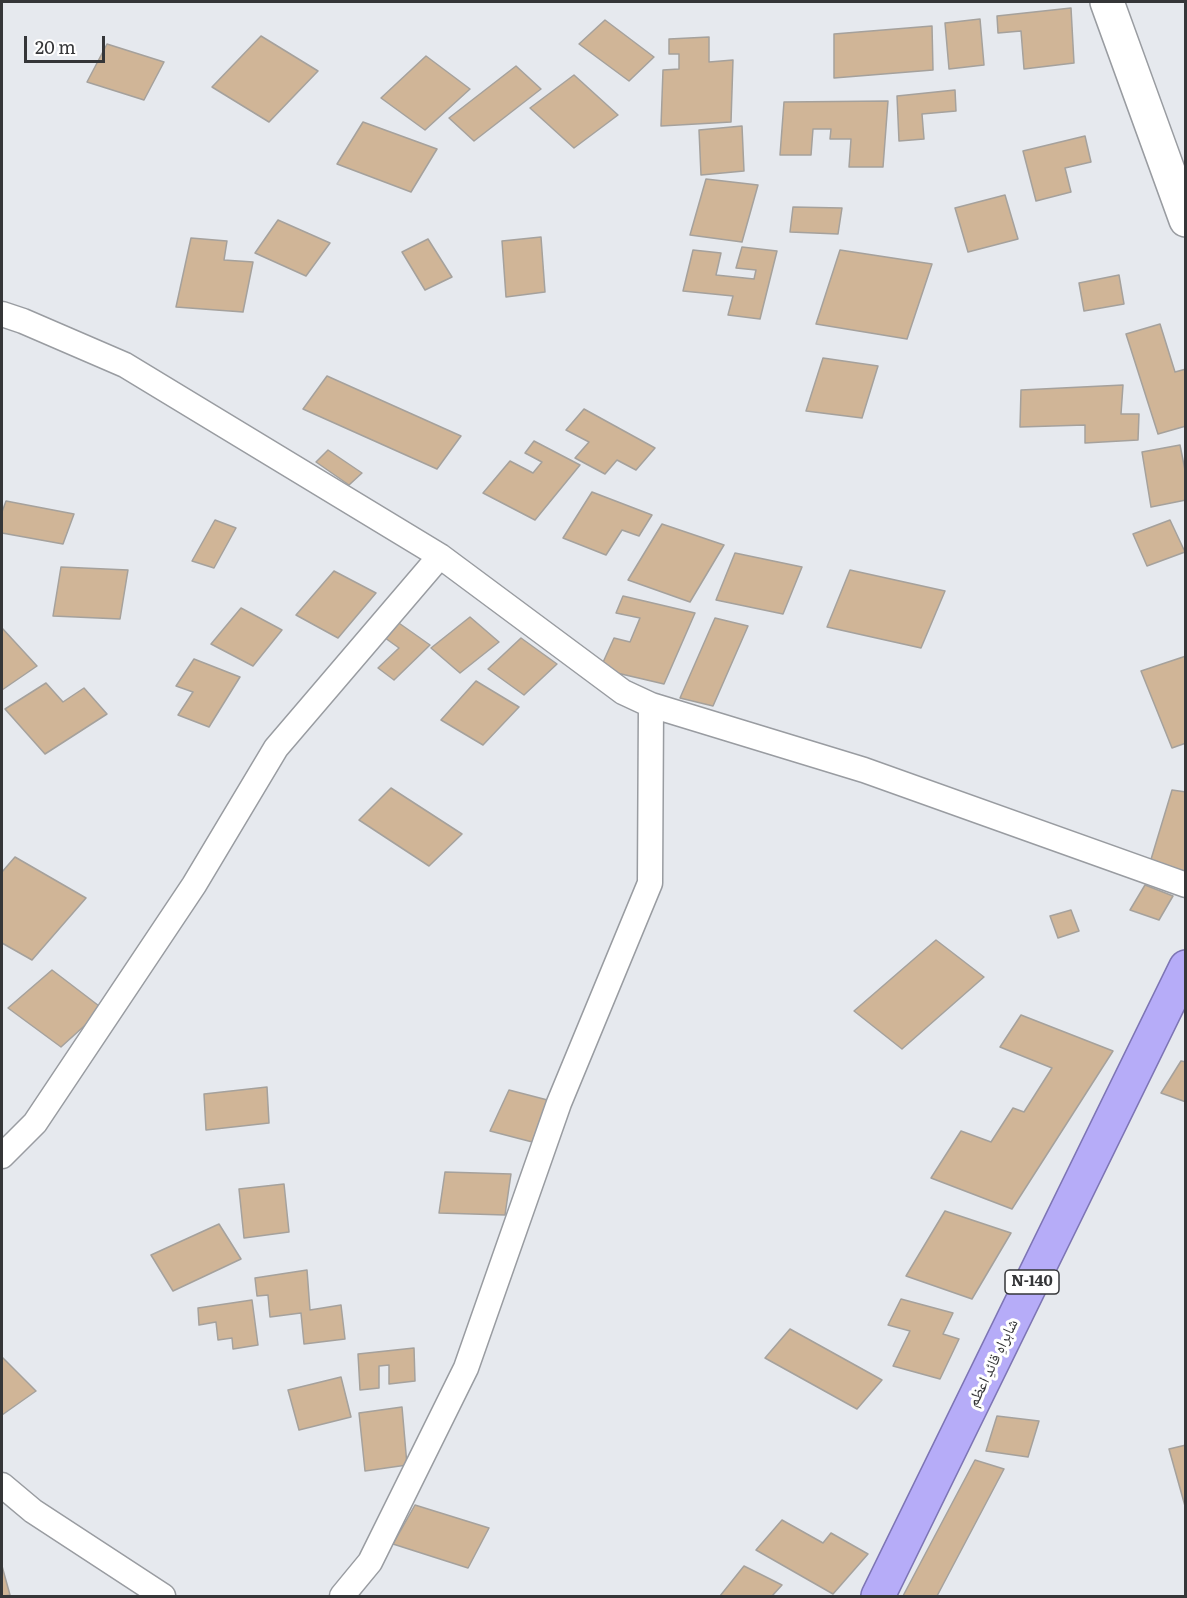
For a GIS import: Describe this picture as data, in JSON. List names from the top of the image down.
{
  "streets": {
    "highway": ["N-140", "شاہراہِ قائدِ اعظم"]
  },
  "scale_bar": "20 m"
}
